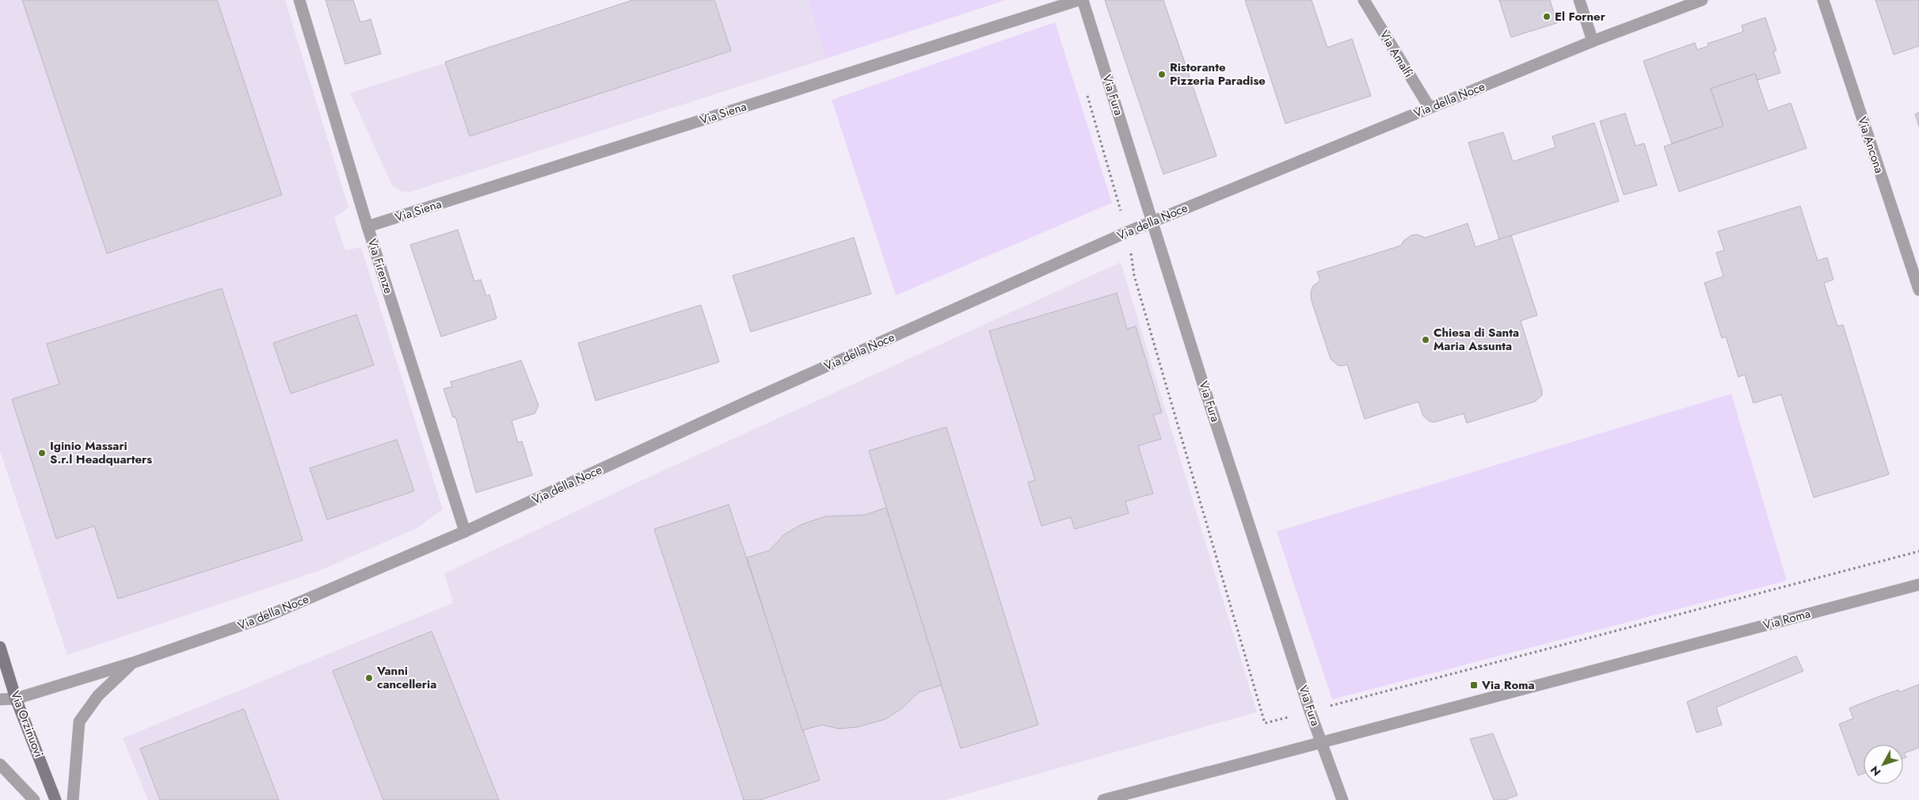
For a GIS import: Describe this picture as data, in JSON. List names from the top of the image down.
{
  "streets": {
    "main road": ["Via Orzinuovi"],
    "street": [
      "Via Amalfi",
      "Via Fura",
      "Via della Noce",
      "Via Siena",
      "Via Ancona",
      "Via Firenze",
      "Via Roma"
    ]
  },
  "crossings": [
    ["Via Amalfi", "Via della Noce"],
    ["Via Fura", "Via della Noce"],
    ["Via Fura", "Via Roma"],
    ["Via della Noce", "Via Firenze"],
    ["Via della Noce", "Via Orzinuovi"],
    ["Via Siena", "Via Firenze"]
  ],
  "places": {
    "other": [
      "El Forner",
      "Ristorante Pizzeria Paradise",
      "Chiesa di Santa Maria Assunta",
      "Iginio Massari S.r.l Headquarters",
      "Vanni cancelleria"
    ],
    "transit": ["Via Roma"]
  },
  "north": "bottom left"
}
